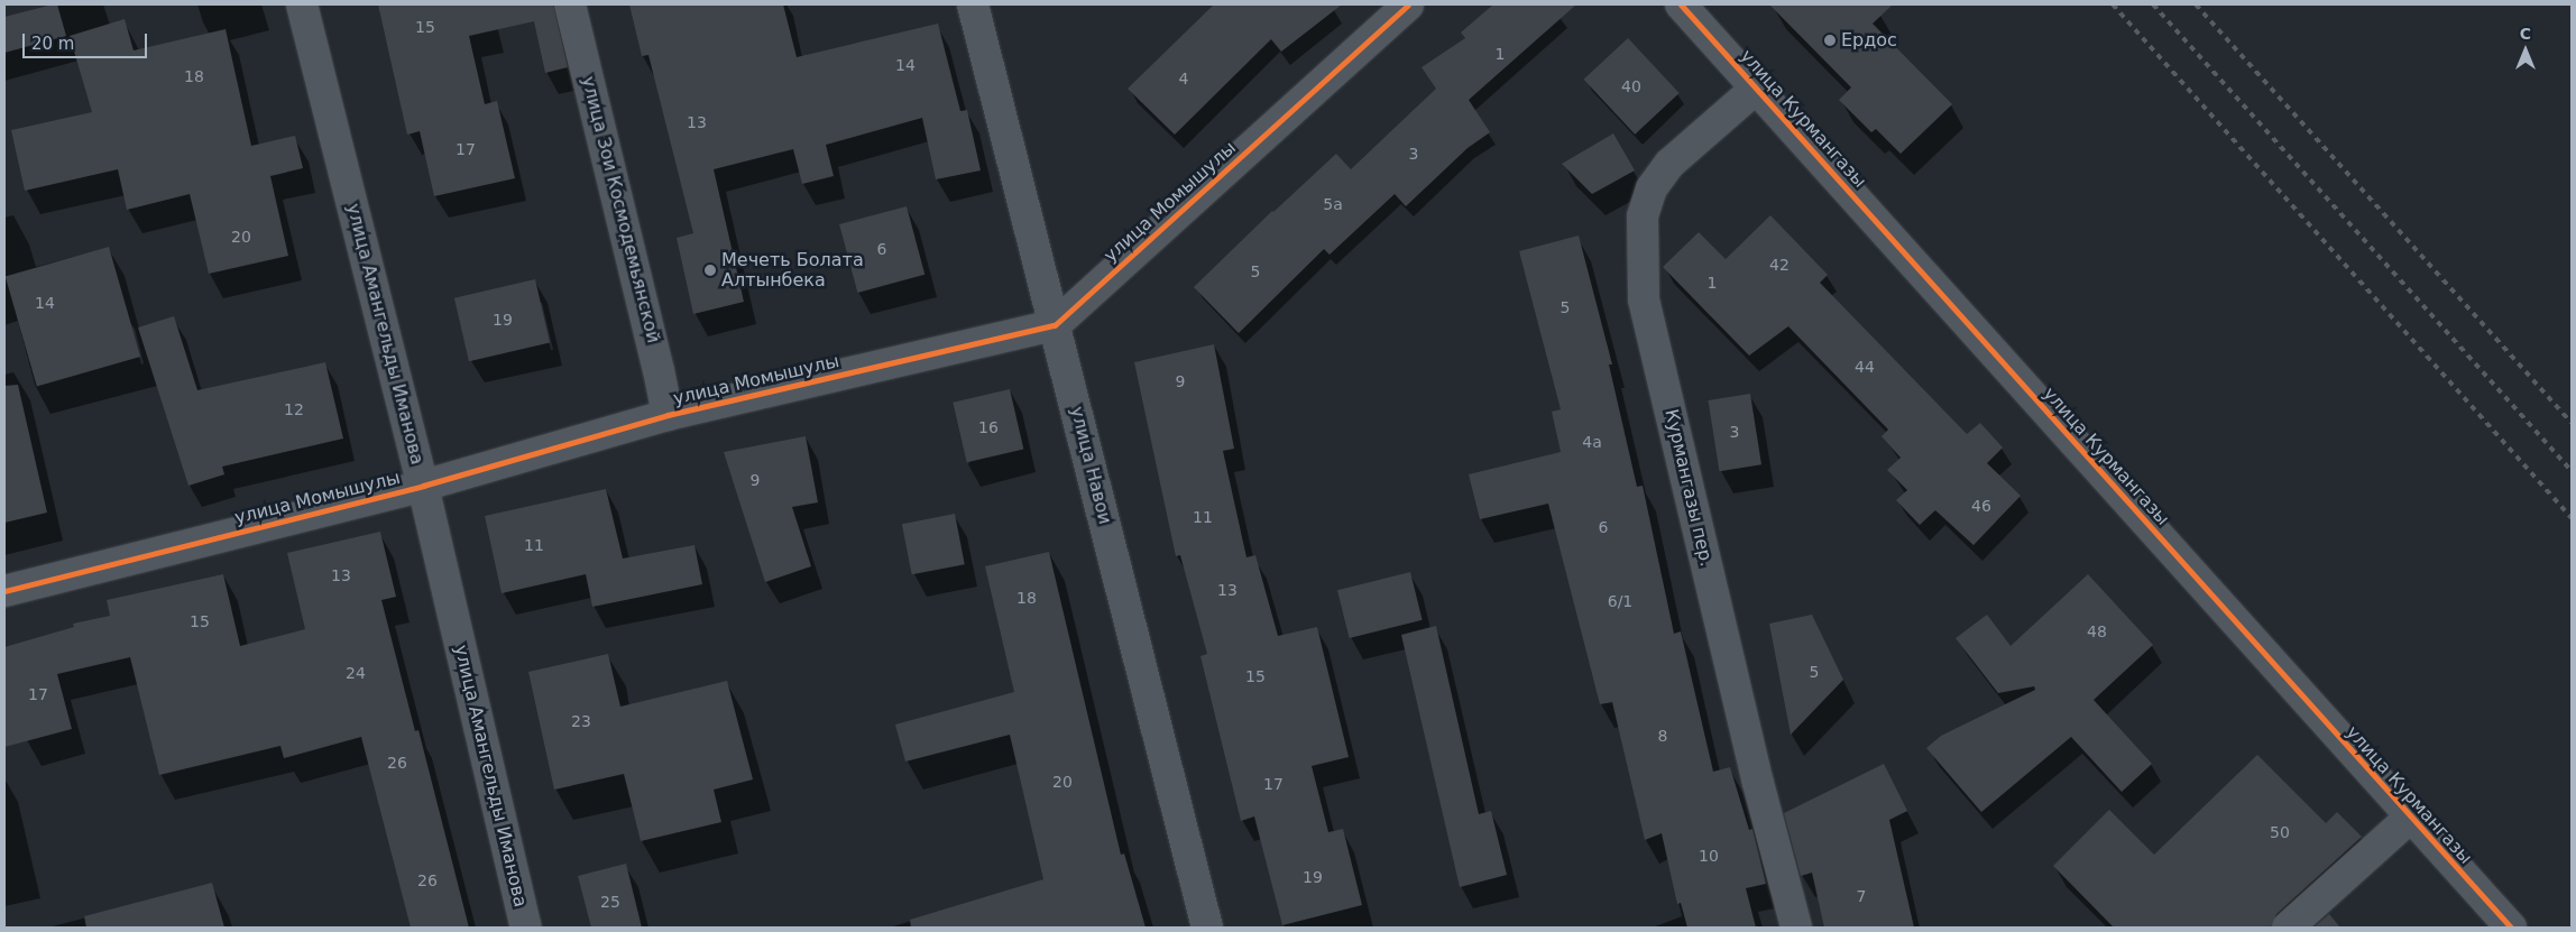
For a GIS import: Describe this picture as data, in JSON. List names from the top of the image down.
{
  "streets": {
    "street": [
      "улица Курмангазы",
      "улица Момышулы",
      "улица Зои Космодемьянской",
      "улица Амангельды Иманова",
      "улица Навои",
      "Курмангазы пер."
    ]
  },
  "crossings": [
    ["улица Курмангазы", "Курмангазы пер."],
    ["улица Момышулы", "улица Зои Космодемьянской"],
    ["улица Момышулы", "улица Амангельды Иманова"],
    ["улица Момышулы", "улица Навои"]
  ],
  "places": ["Ердос", "Мечеть Болата Алтынбека"],
  "house_numbers": [
    "15",
    "1",
    "14",
    "18",
    "4",
    "40",
    "13",
    "17",
    "3",
    "5а",
    "20",
    "6",
    "42",
    "5",
    "1",
    "14",
    "5",
    "19",
    "44",
    "9",
    "12",
    "16",
    "3",
    "4а",
    "9",
    "46",
    "11",
    "6",
    "11",
    "13",
    "13",
    "18",
    "6/1",
    "15",
    "48",
    "5",
    "24",
    "15",
    "17",
    "23",
    "8",
    "26",
    "20",
    "17",
    "50",
    "10",
    "19",
    "26",
    "7",
    "25"
  ],
  "scale_bar": "20 m",
  "north": "top"
}
